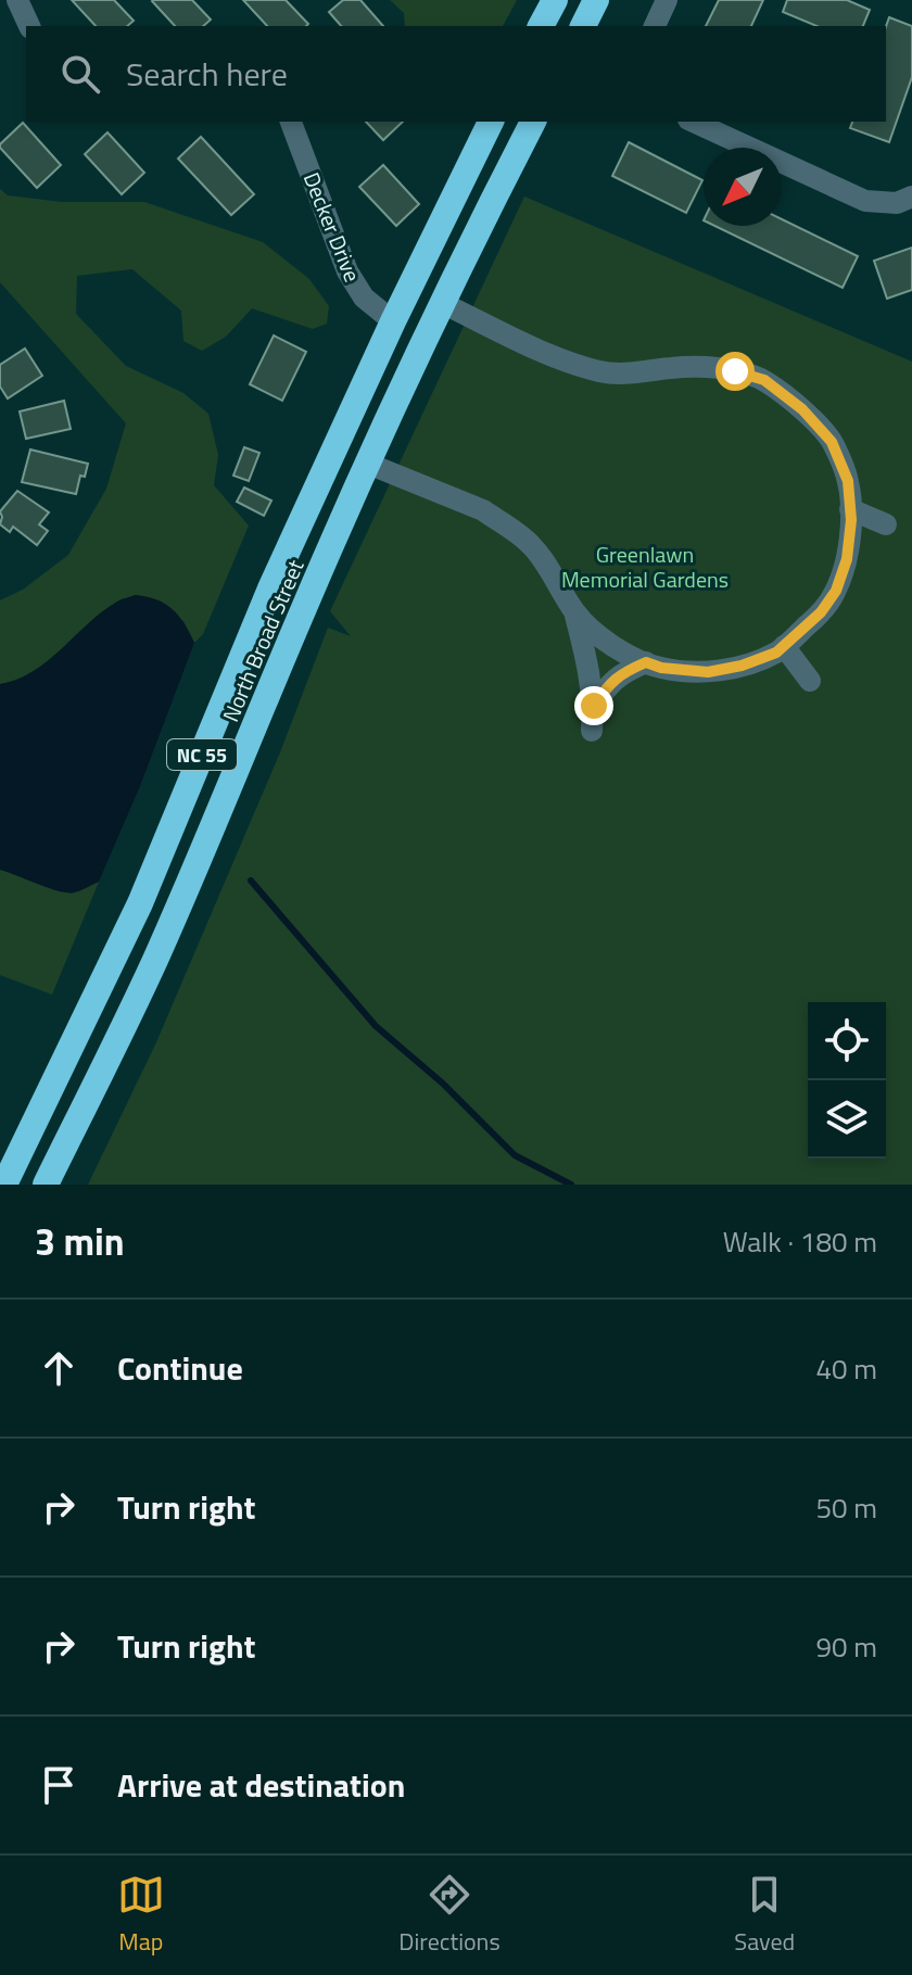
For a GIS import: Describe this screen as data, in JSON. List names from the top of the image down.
{
  "streets": {
    "highway": ["North Broad Street", "NC 55"],
    "street": ["Decker Drive"]
  },
  "crossings": [
    ["Decker Drive", "North Broad Street"]
  ],
  "parks": ["Greenlawn Memorial Gardens"],
  "north": "bottom left",
  "page": {
    "search": "Search here",
    "heading": ["3 min", "Walk · 180 m"],
    "list": [
      ["Continue", "40 m"],
      ["Turn right", "50 m"],
      ["Turn right", "90 m"],
      "Arrive at destination"
    ],
    "nav": ["Map", "Directions", "Saved"]
  }
}
